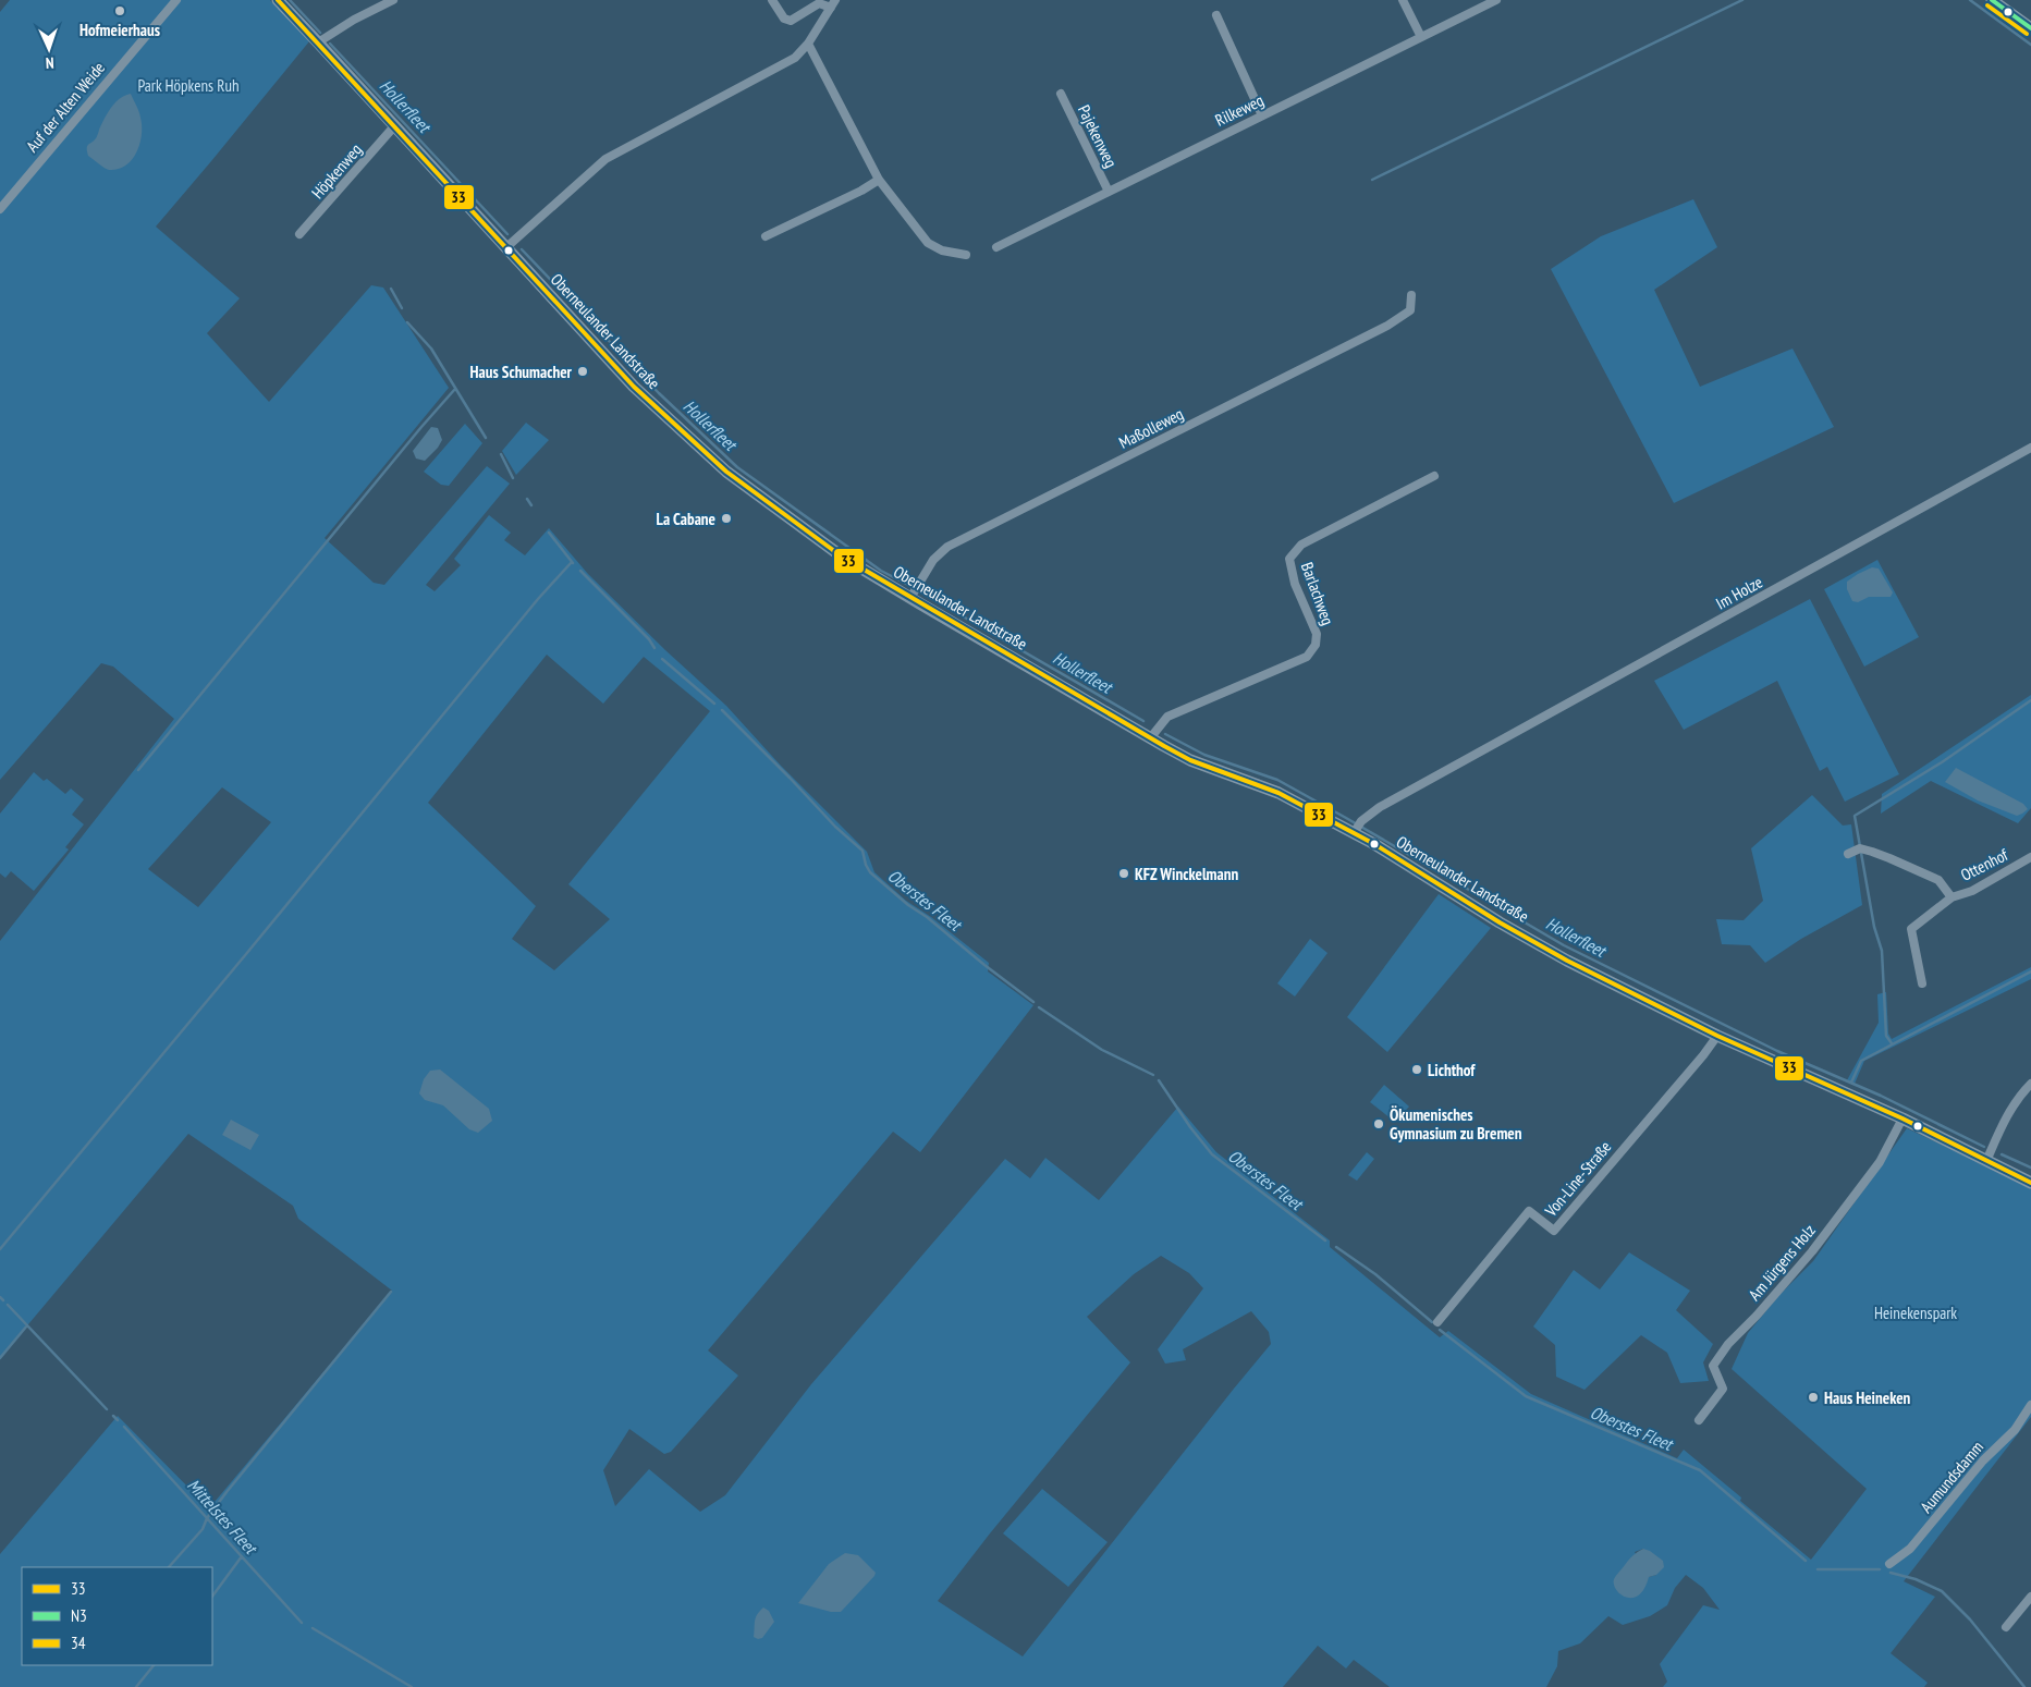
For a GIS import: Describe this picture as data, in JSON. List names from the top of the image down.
{
  "streets": {
    "street": [
      "Auf der Alten Weide",
      "Rilkeweg",
      "Pajekenweg",
      "Höpkenweg",
      "Oberneulander Landstraße",
      "Maßolleweg",
      "Im Holze",
      "Barlachweg",
      "Ottenhof",
      "Von-Line-Straße",
      "Am Jürgens Holz",
      "Aumundsdamm"
    ]
  },
  "crossings": [
    ["Rilkeweg", "Pajekenweg"],
    ["Höpkenweg", "Oberneulander Landstraße"],
    ["Oberneulander Landstraße", "Maßolleweg"],
    ["Oberneulander Landstraße", "Im Holze"],
    ["Oberneulander Landstraße", "Barlachweg"],
    ["Oberneulander Landstraße", "Von-Line-Straße"],
    ["Oberneulander Landstraße", "Am Jürgens Holz"]
  ],
  "water": ["Hollerfleet", "Oberstes Fleet", "Mittelstes Fleet"],
  "parks": ["Park Höpkens Ruh", "Heinekenspark"],
  "places": [
    "Hofmeierhaus",
    "Haus Schumacher",
    "La Cabane",
    "KFZ Winckelmann",
    "Lichthof",
    "Ökumenisches Gymnasium zu Bremen",
    "Haus Heineken"
  ],
  "lines": ["transit line 33", "transit line N3", "transit line 34"],
  "legend": ["33", "N3", "34"],
  "north": "bottom"
}
